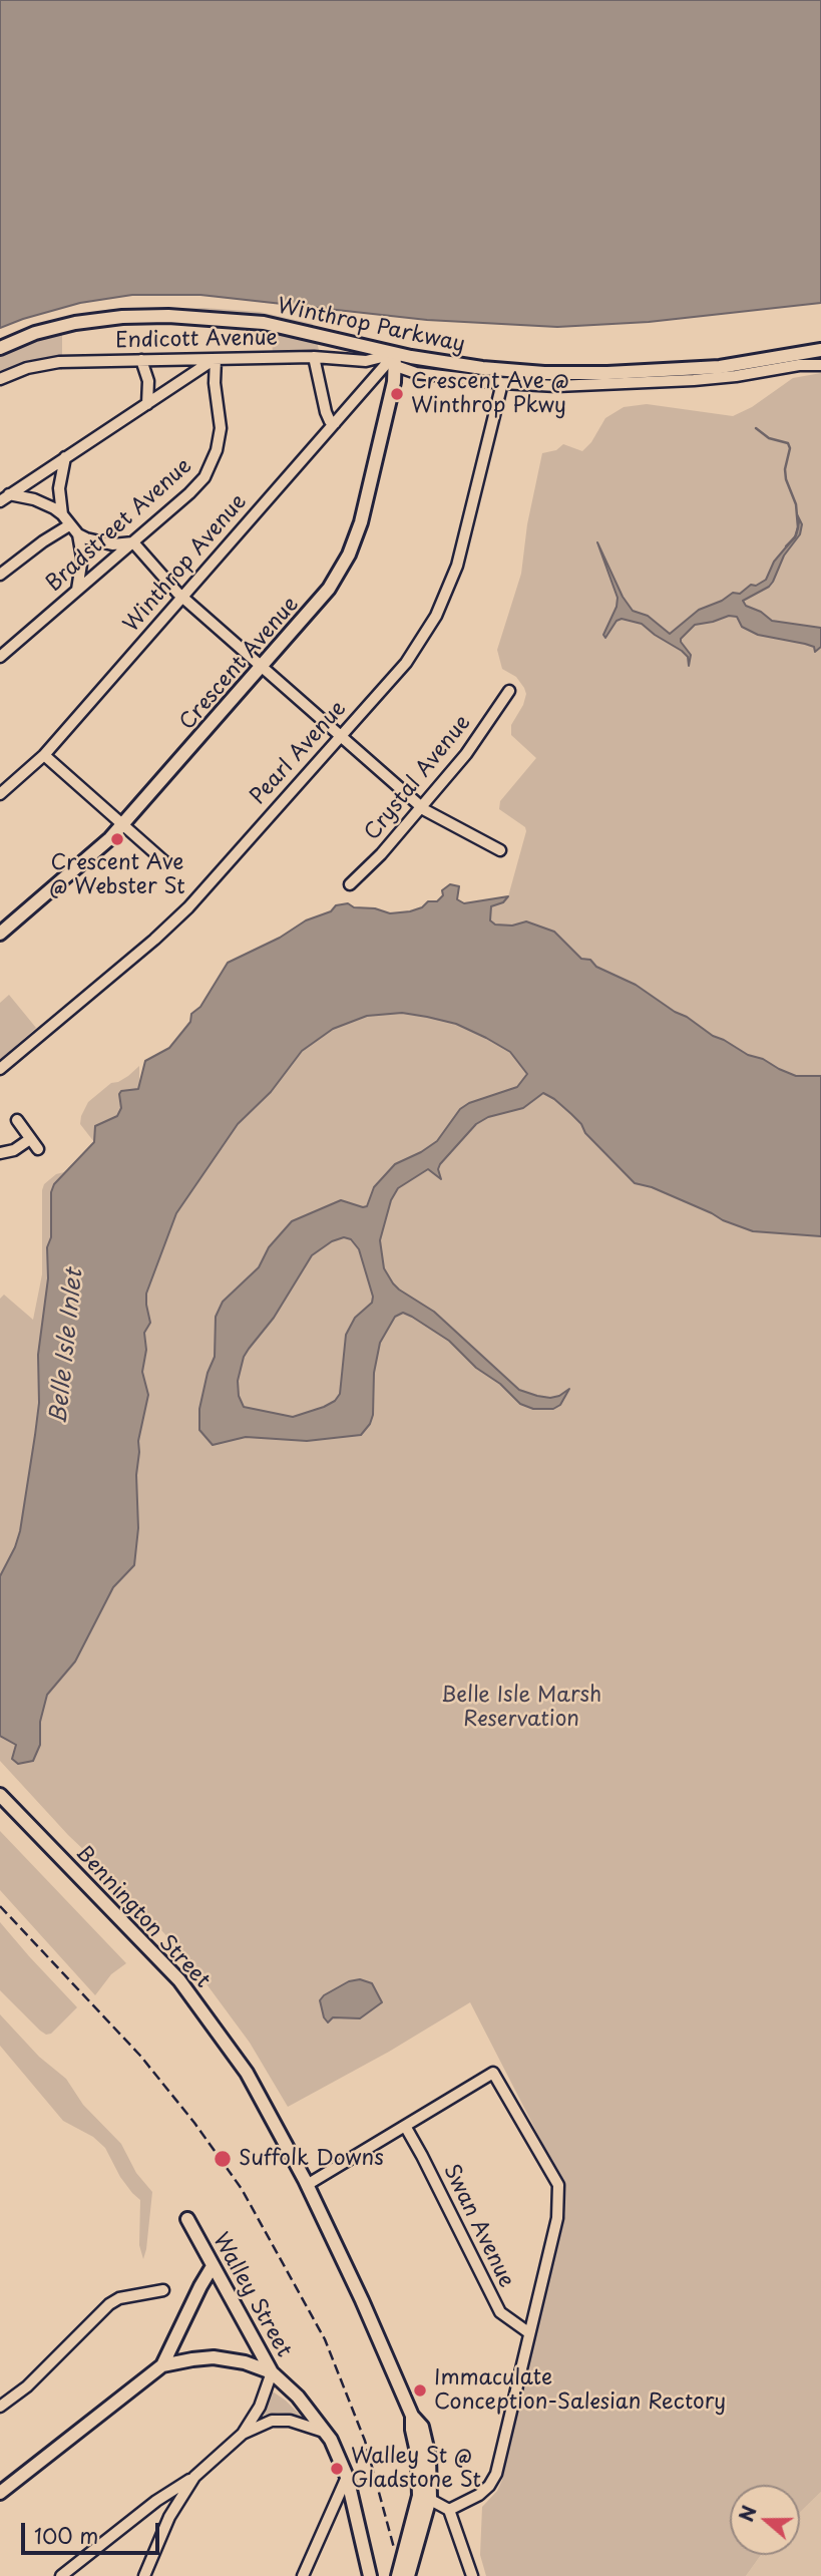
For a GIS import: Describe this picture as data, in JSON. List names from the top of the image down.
{
  "streets": {
    "main road": [
      "Winthrop Parkway",
      "Crescent Avenue",
      "Bennington Street",
      "Walley Street"
    ],
    "street": [
      "Endicott Avenue",
      "Bradstreet Avenue",
      "Winthrop Avenue",
      "Pearl Avenue",
      "Crystal Avenue",
      "Swan Avenue"
    ]
  },
  "crossings": [
    ["Winthrop Parkway", "Endicott Avenue"],
    ["Winthrop Parkway", "Winthrop Avenue"],
    ["Winthrop Parkway", "Crescent Avenue"],
    ["Endicott Avenue", "Bradstreet Avenue"],
    ["Endicott Avenue", "Winthrop Avenue"],
    ["Endicott Avenue", "Crescent Avenue"],
    ["Winthrop Avenue", "Crescent Avenue"]
  ],
  "water": ["Belle Isle Inlet"],
  "parks": ["Belle Isle Marsh Reservation"],
  "places": [
    "Crescent Ave @ Winthrop Pkwy",
    "Crescent Ave @ Webster St",
    "Suffolk Downs",
    "Immaculate Conception-Salesian Rectory",
    "Walley St @ Gladstone St"
  ],
  "scale_bar": "100 m",
  "north": "left"
}
